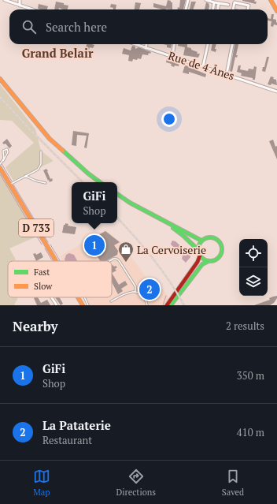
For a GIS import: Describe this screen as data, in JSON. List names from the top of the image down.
{
  "streets": {
    "main road": ["D 733"],
    "street": ["Rue de 4 Ânes"]
  },
  "districts": ["Grand Belair"],
  "places": {
    "shop": ["La Cervoiserie"]
  },
  "legend": ["Fast", "Slow"],
  "page": {
    "search": "Search here",
    "popup": ["GiFi", "Shop"],
    "pins": ["1", "2"],
    "heading": ["Nearby", "2 results"],
    "list": [
      {
        "mark": "1",
        "name": "GiFi",
        "note": "Shop",
        "value": "350 m"
      },
      {
        "mark": "2",
        "name": "La Pataterie",
        "note": "Restaurant",
        "value": "410 m"
      }
    ],
    "nav": ["Map", "Directions", "Saved"]
  }
}
